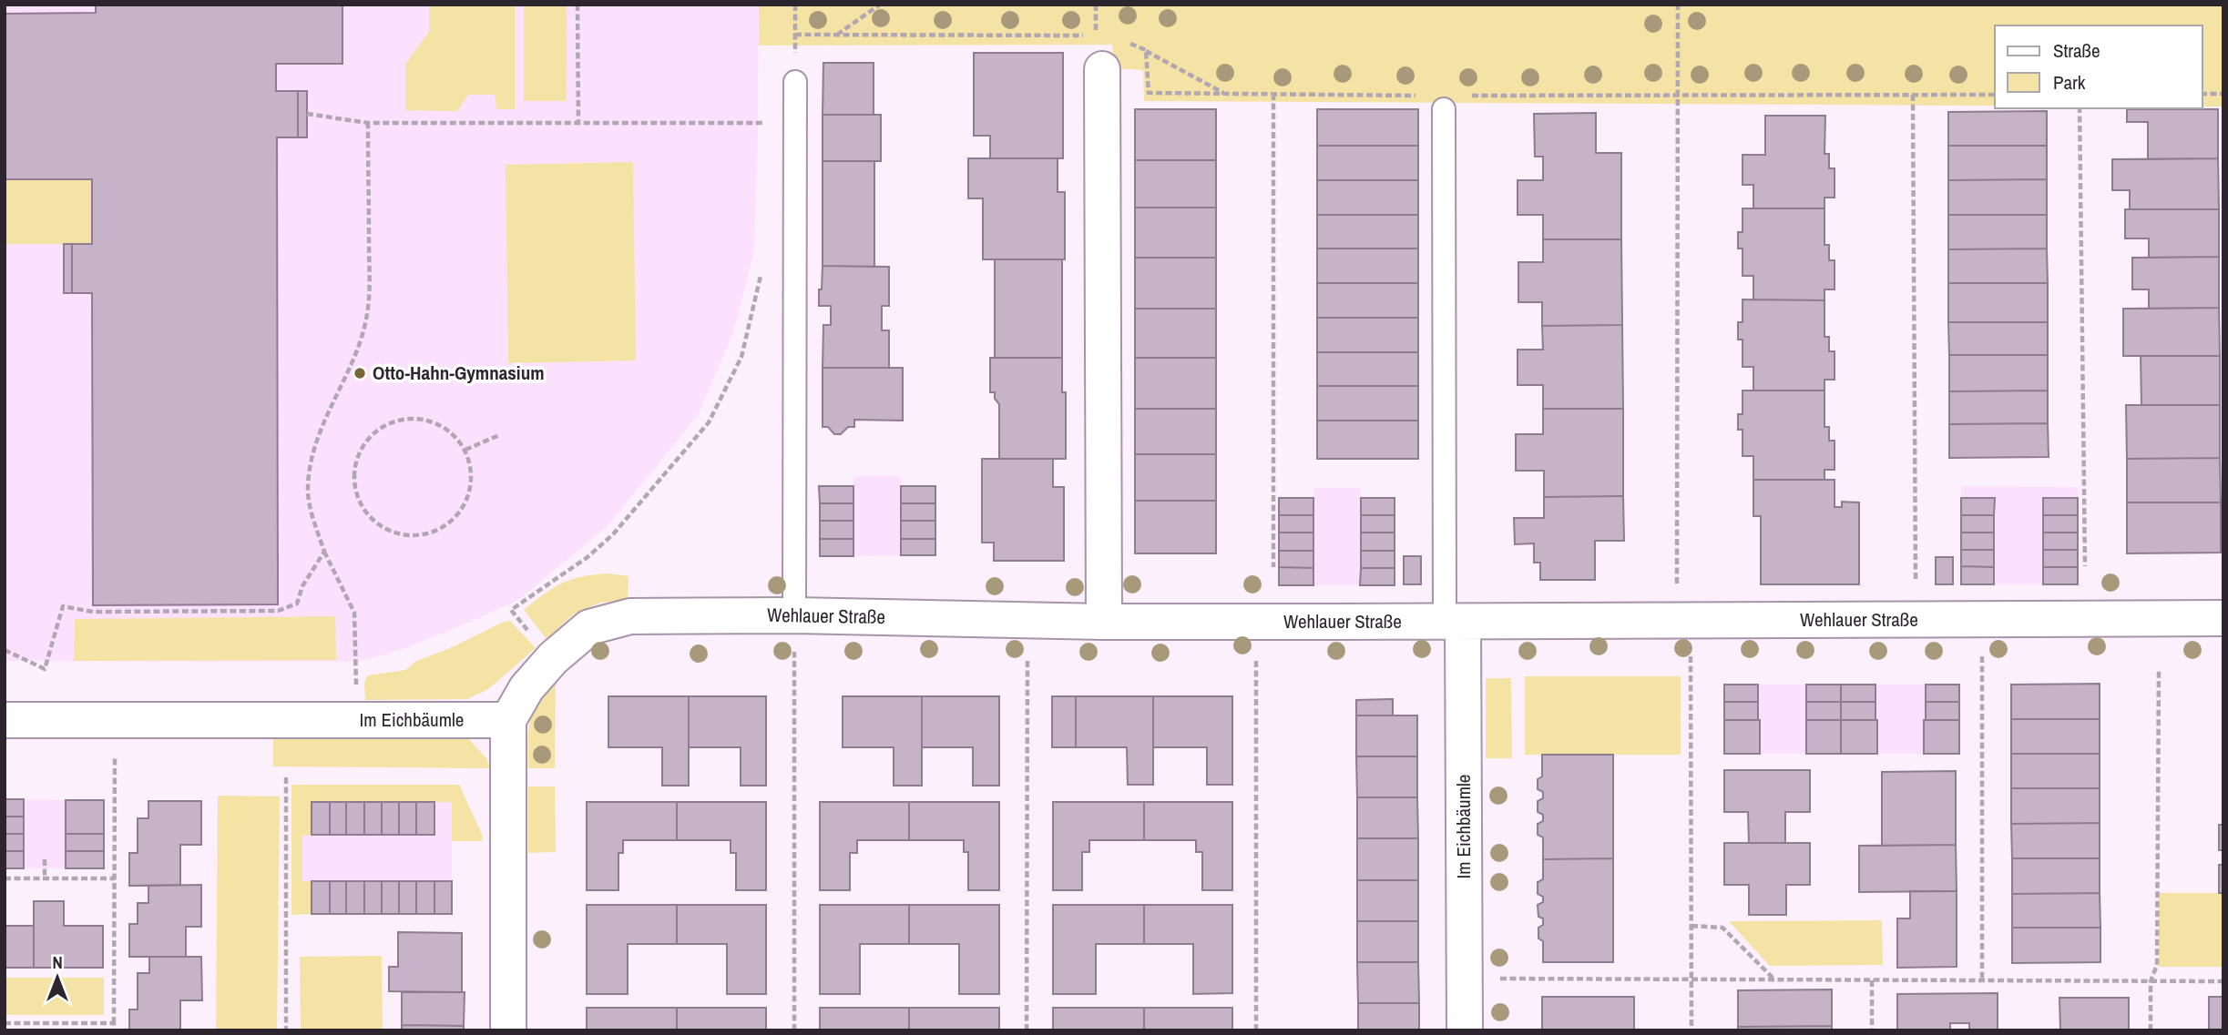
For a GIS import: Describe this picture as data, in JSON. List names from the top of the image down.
{
  "streets": {
    "street": ["Wehlauer Straße", "Im Eichbäumle"]
  },
  "crossings": [
    ["Wehlauer Straße", "Im Eichbäumle"]
  ],
  "places": ["Otto-Hahn-Gymnasium"],
  "legend": ["Straße", "Park"],
  "north": "top"
}
